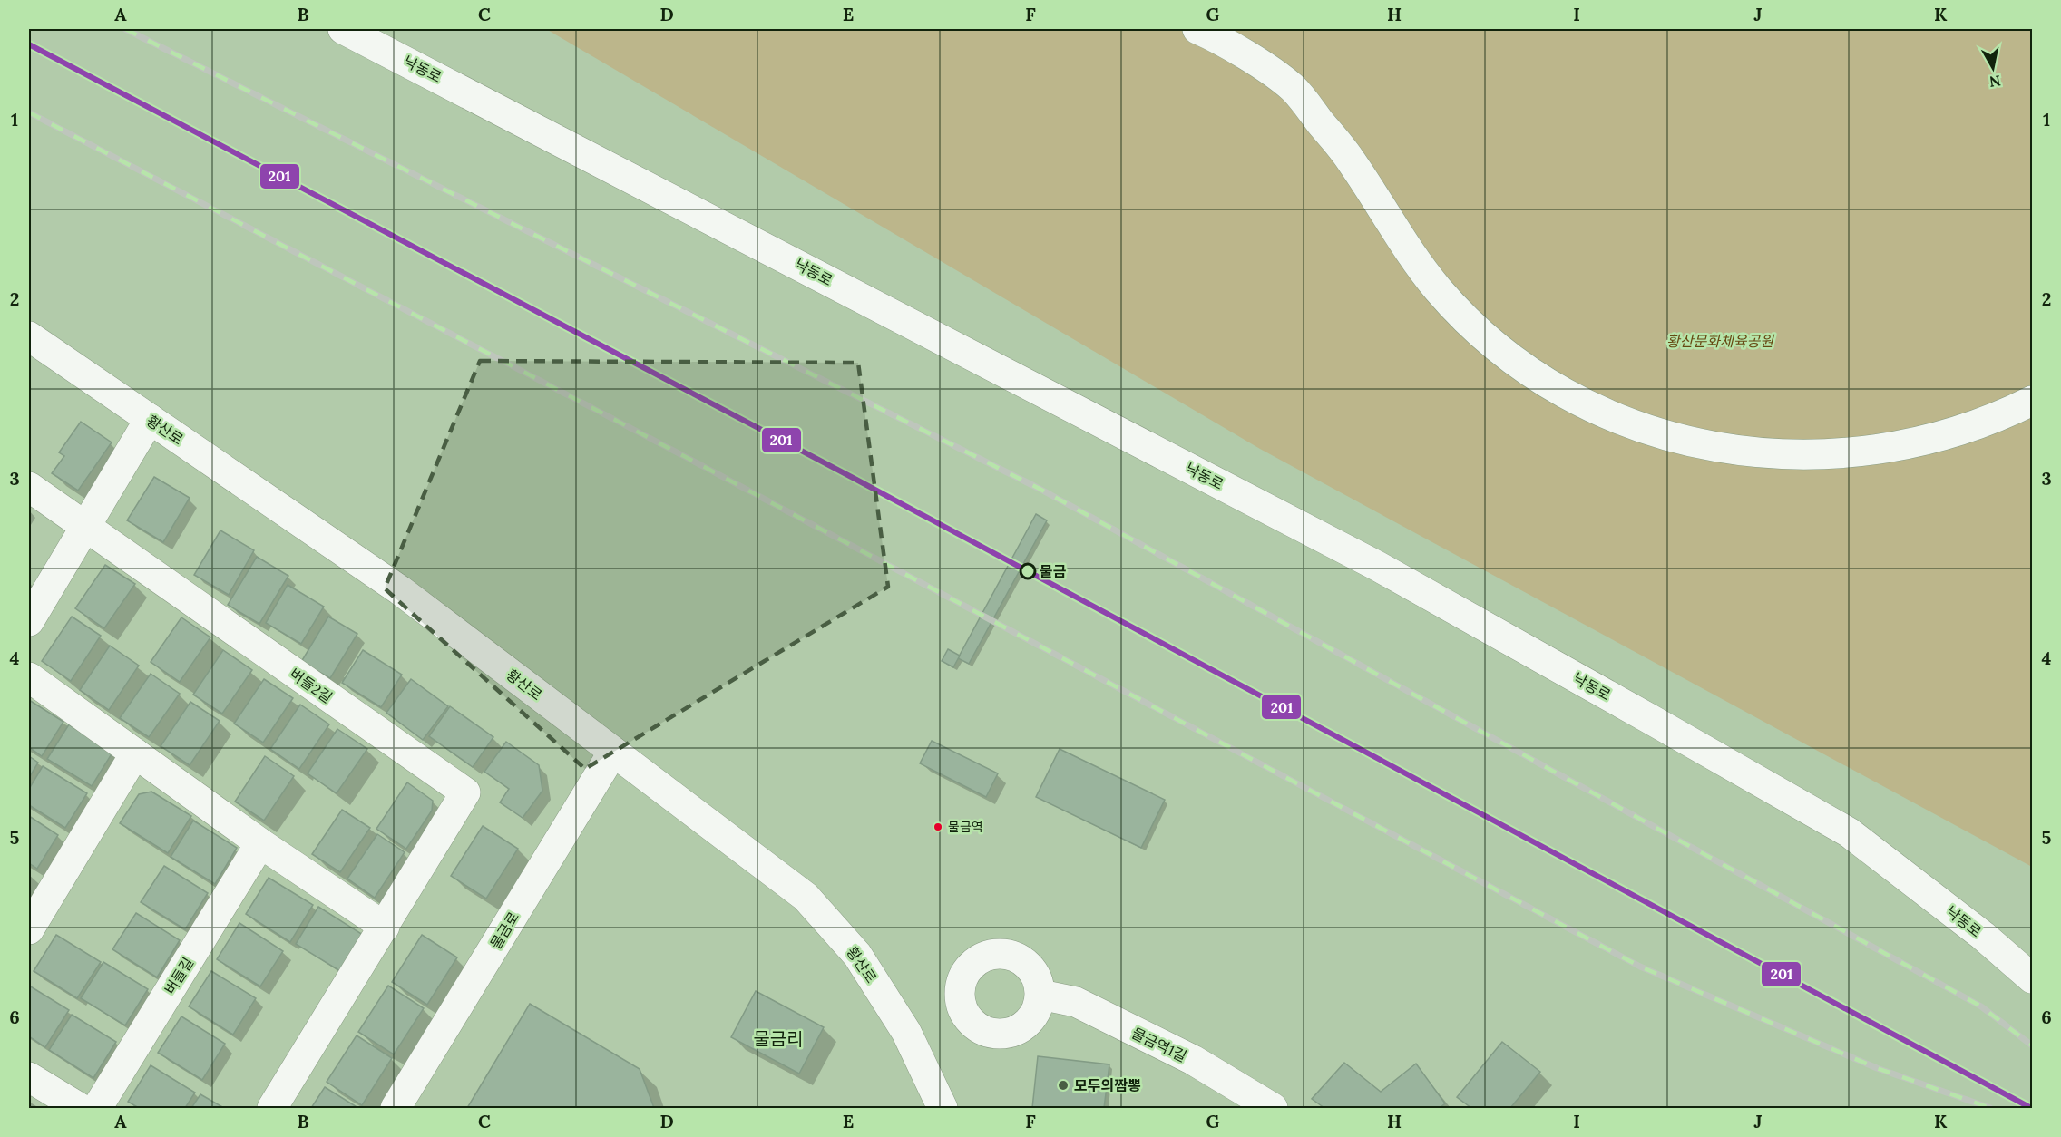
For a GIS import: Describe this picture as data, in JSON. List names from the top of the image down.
{
  "streets": {
    "street": [
      "낙동로",
      "황산로",
      "버들2길",
      "물금로",
      "버들길",
      "물금역1길"
    ]
  },
  "crossings": [
    ["황산로", "물금로"]
  ],
  "districts": ["물금리"],
  "parks": ["황산문화체육공원"],
  "places": ["물금", "물금역", "모두의짬뽕"],
  "lines": ["transit line 201"],
  "north": "bottom",
  "grid": {
    "columns": [
      "A",
      "B",
      "C",
      "D",
      "E",
      "F",
      "G",
      "H",
      "I",
      "J",
      "K"
    ],
    "rows": [
      "1",
      "2",
      "3",
      "4",
      "5",
      "6"
    ]
  }
}
